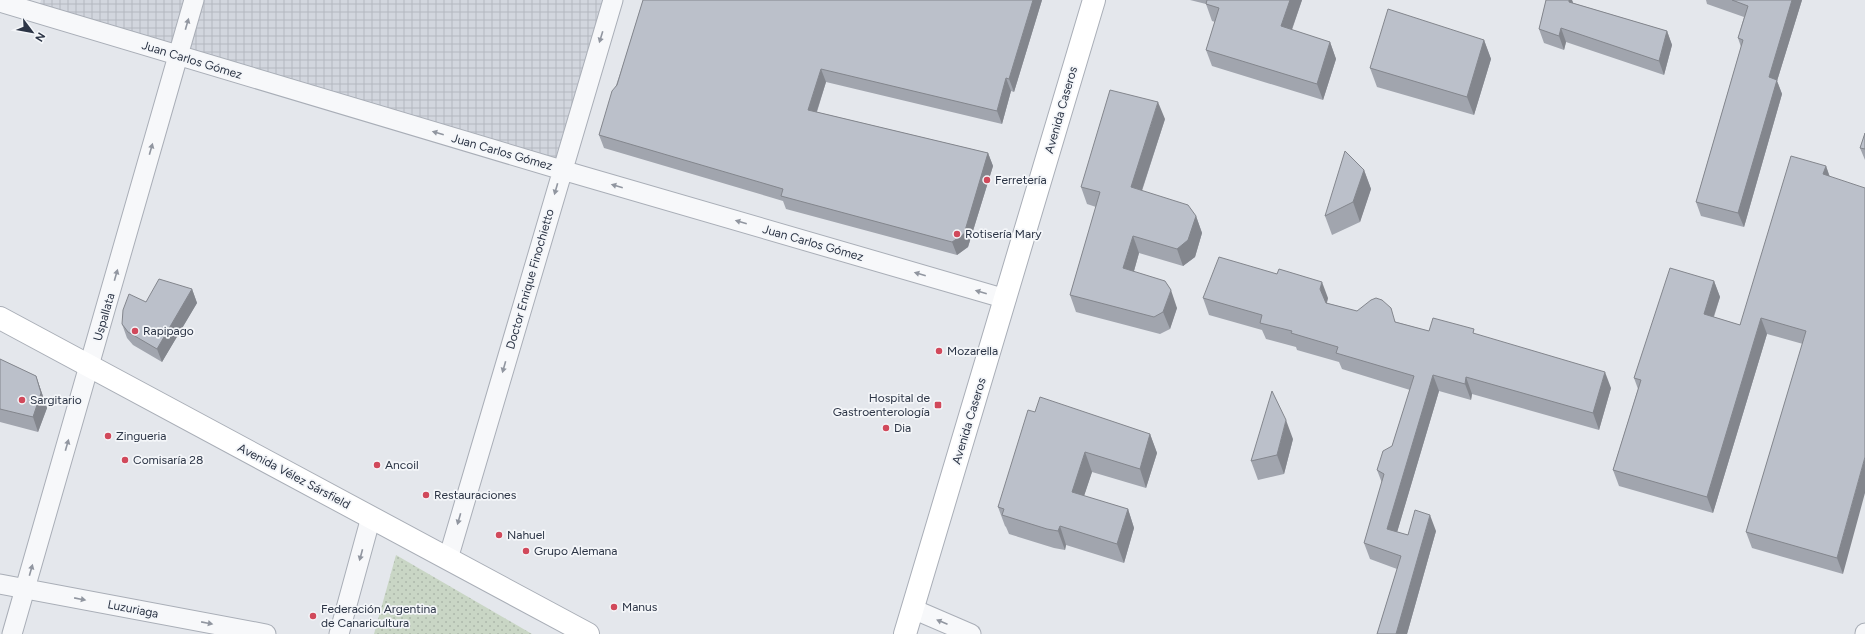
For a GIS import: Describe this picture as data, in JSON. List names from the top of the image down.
{
  "streets": {
    "main road": ["Avenida Caseros", "Avenida Vélez Sársfield"],
    "street": [
      "Juan Carlos Gómez",
      "Doctor Enrique Finochietto",
      "Uspallata",
      "Luzuriaga"
    ]
  },
  "crossings": [
    ["Juan Carlos Gómez", "Avenida Caseros"],
    ["Juan Carlos Gómez", "Doctor Enrique Finochietto"],
    ["Juan Carlos Gómez", "Uspallata"],
    ["Doctor Enrique Finochietto", "Avenida Vélez Sársfield"],
    ["Uspallata", "Avenida Vélez Sársfield"],
    ["Uspallata", "Luzuriaga"]
  ],
  "one_way": [
    "Juan Carlos Gómez",
    "Doctor Enrique Finochietto",
    "Uspallata",
    "Luzuriaga"
  ],
  "places": {
    "other": [
      "Ferretería",
      "Rotisería Mary",
      "Rapipago",
      "Mozarella",
      "Sargitario",
      "Dia",
      "Zingueria",
      "Comisaría 28",
      "Ancoil",
      "Restauraciones",
      "Nahuel",
      "Grupo Alemana",
      "Manus",
      "Federación Argentina de Canaricultura"
    ],
    "transit": ["Hospital de Gastroenterología"]
  },
  "north": "bottom right"
}
